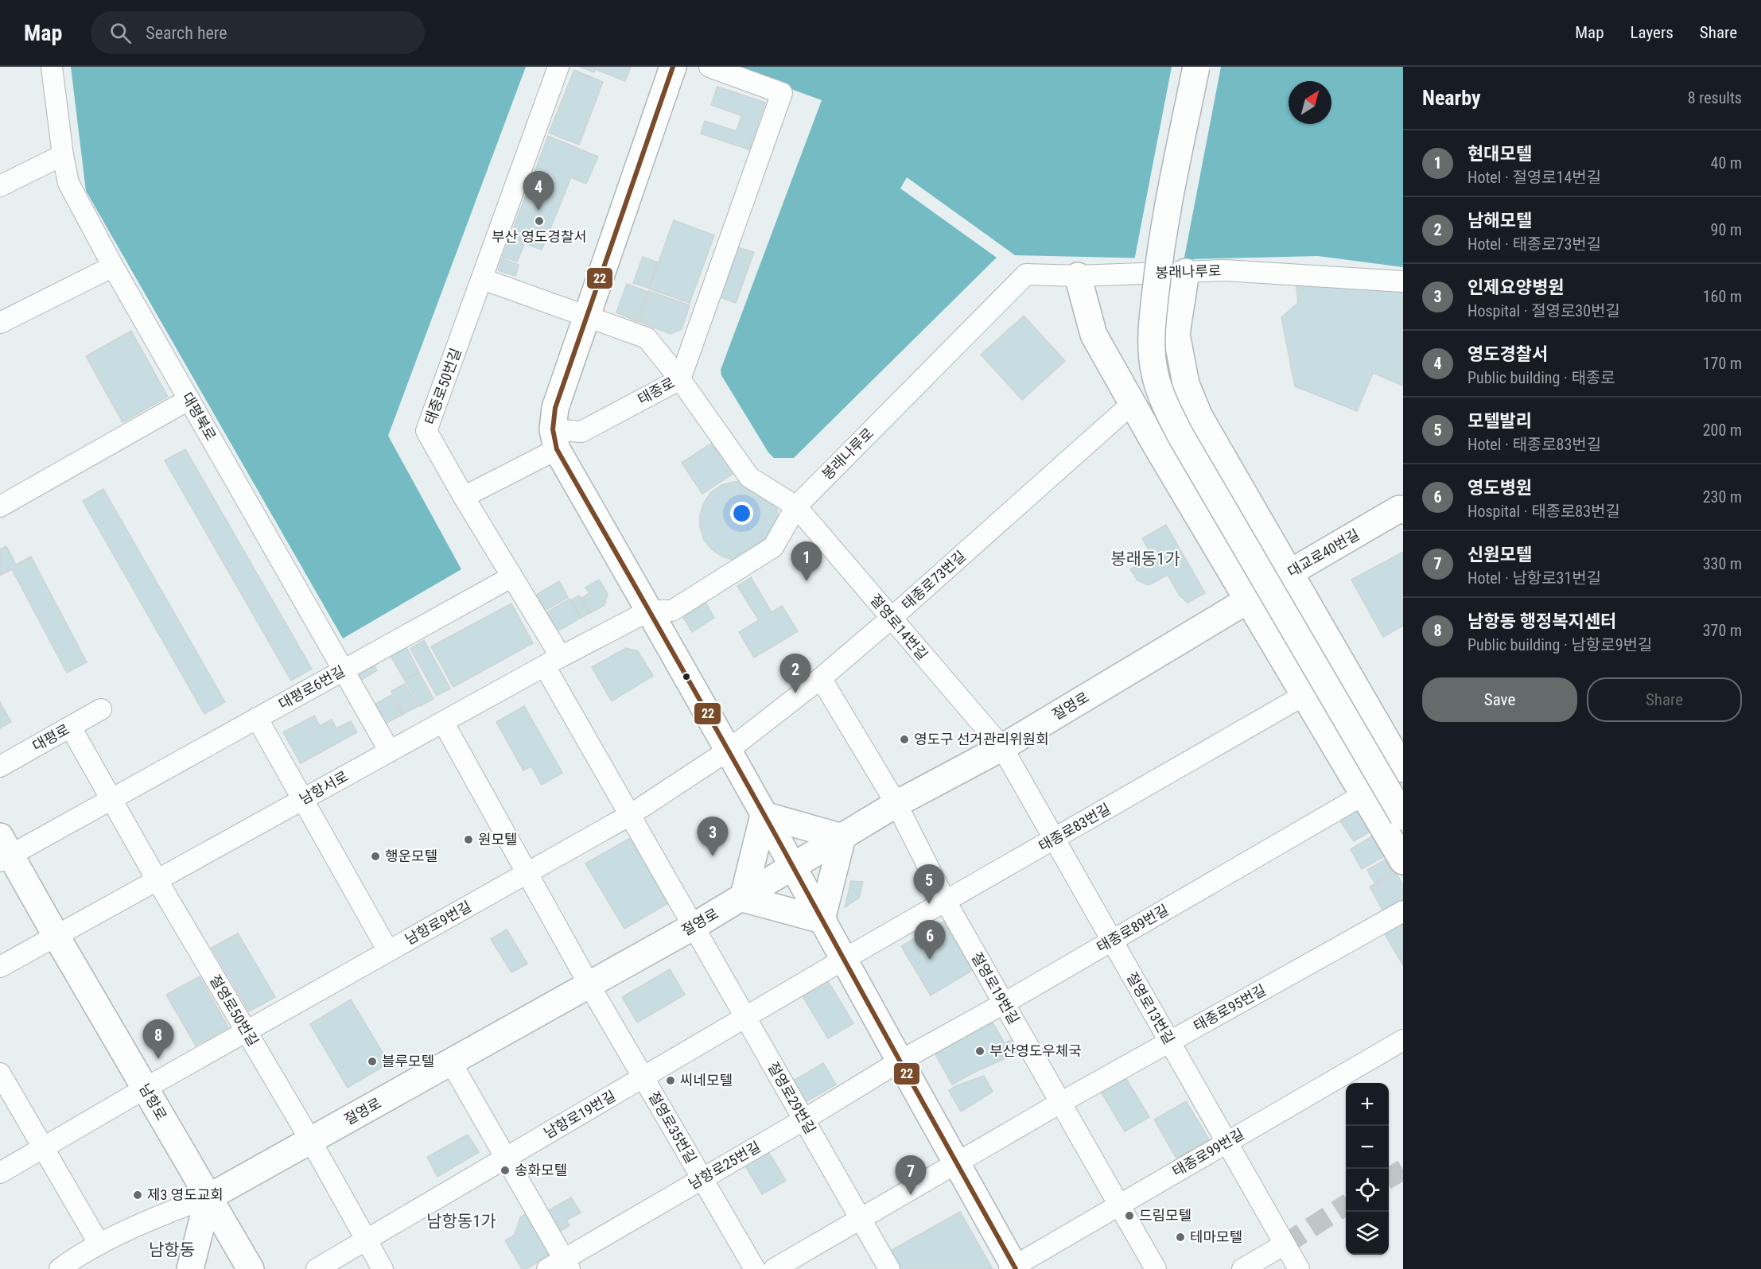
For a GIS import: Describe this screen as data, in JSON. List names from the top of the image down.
{
  "streets": {
    "main road": ["대교로40번길", "절영로", "남항로"],
    "street": [
      "봉래나루로",
      "태종로50번길",
      "태종로",
      "대평북로",
      "태종로73번길",
      "절영로14번길",
      "대평로6번길",
      "대평로",
      "남항서로",
      "태종로83번길",
      "남항로9번길",
      "태종로89번길",
      "절영로19번길",
      "절영로13번길",
      "태종로95번길",
      "절영로50번길",
      "절영로29번길",
      "남항로19번길",
      "절영로35번길",
      "태종로99번길",
      "남항로25번길"
    ]
  },
  "crossings": [
    ["봉래나루로", "절영로14번길"],
    ["봉래나루로", "남항서로"],
    ["태종로50번길", "대평로6번길"],
    ["태종로50번길", "남항서로"],
    ["태종로50번길", "남항로9번길"],
    ["태종로50번길", "절영로29번길"],
    ["대평북로", "대평로6번길"],
    ["대평북로", "남항서로"],
    ["대교로40번길", "절영로"],
    ["태종로73번길", "절영로14번길"],
    ["태종로73번길", "남항로9번길"],
    ["태종로73번길", "절영로19번길"],
    ["절영로14번길", "절영로"],
    ["절영로14번길", "절영로13번길"],
    ["절영로", "절영로19번길"],
    ["절영로", "절영로13번길"],
    ["절영로", "절영로50번길"],
    ["절영로", "절영로29번길"],
    ["절영로", "남항로"],
    ["절영로", "절영로35번길"],
    ["남항서로", "절영로50번길"],
    ["남항서로", "남항로"],
    ["남항서로", "절영로35번길"],
    ["태종로83번길", "절영로19번길"],
    ["태종로83번길", "절영로13번길"],
    ["태종로83번길", "남항로19번길"],
    ["남항로9번길", "절영로50번길"],
    ["남항로9번길", "절영로29번길"],
    ["남항로9번길", "남항로"],
    ["남항로9번길", "절영로35번길"],
    ["태종로89번길", "절영로19번길"],
    ["태종로89번길", "절영로13번길"],
    ["태종로89번길", "남항로25번길"],
    ["절영로19번길", "태종로95번길"],
    ["절영로19번길", "태종로99번길"],
    ["절영로13번길", "태종로95번길"],
    ["절영로13번길", "태종로99번길"],
    ["태종로95번길", "절영로29번길"],
    ["절영로50번길", "남항로19번길"],
    ["절영로29번길", "남항로19번길"],
    ["절영로29번길", "남항로25번길"],
    ["남항로19번길", "절영로35번길"],
    ["절영로35번길", "남항로25번길"]
  ],
  "districts": ["봉래동1가", "남항동1가", "남항동"],
  "places": [
    "부산 영도경찰서",
    "영도구 선거관리위원회",
    "원모텔",
    "행운모텔",
    "부산영도우체국",
    "블루모텔",
    "씨네모텔",
    "송화모텔",
    "제3 영도교회",
    "드림모텔",
    "테마모텔"
  ],
  "lines": ["transit line 22"],
  "north": "top right",
  "page": {
    "header": "Map",
    "search": "Search here",
    "nav": ["Map", "Layers", "Share"],
    "heading": ["Nearby", "8 results"],
    "list": [
      {
        "mark": "1",
        "name": "현대모텔",
        "note": "Hotel · 절영로14번길",
        "value": "40 m"
      },
      {
        "mark": "2",
        "name": "남해모텔",
        "note": "Hotel · 태종로73번길",
        "value": "90 m"
      },
      {
        "mark": "3",
        "name": "인제요양병원",
        "note": "Hospital · 절영로30번길",
        "value": "160 m"
      },
      {
        "mark": "4",
        "name": "영도경찰서",
        "note": "Public building · 태종로",
        "value": "170 m"
      },
      {
        "mark": "5",
        "name": "모텔발리",
        "note": "Hotel · 태종로83번길",
        "value": "200 m"
      },
      {
        "mark": "6",
        "name": "영도병원",
        "note": "Hospital · 태종로83번길",
        "value": "230 m"
      },
      {
        "mark": "7",
        "name": "신원모텔",
        "note": "Hotel · 남항로31번길",
        "value": "330 m"
      },
      {
        "mark": "8",
        "name": "남항동 행정복지센터",
        "note": "Public building · 남항로9번길",
        "value": "370 m"
      }
    ],
    "pins": [
      "4",
      "1",
      "2",
      "3",
      "5",
      "6",
      "8",
      "7"
    ],
    "buttons": ["Save", "Share"],
    "map_buttons": ["+", "−"]
  }
}
